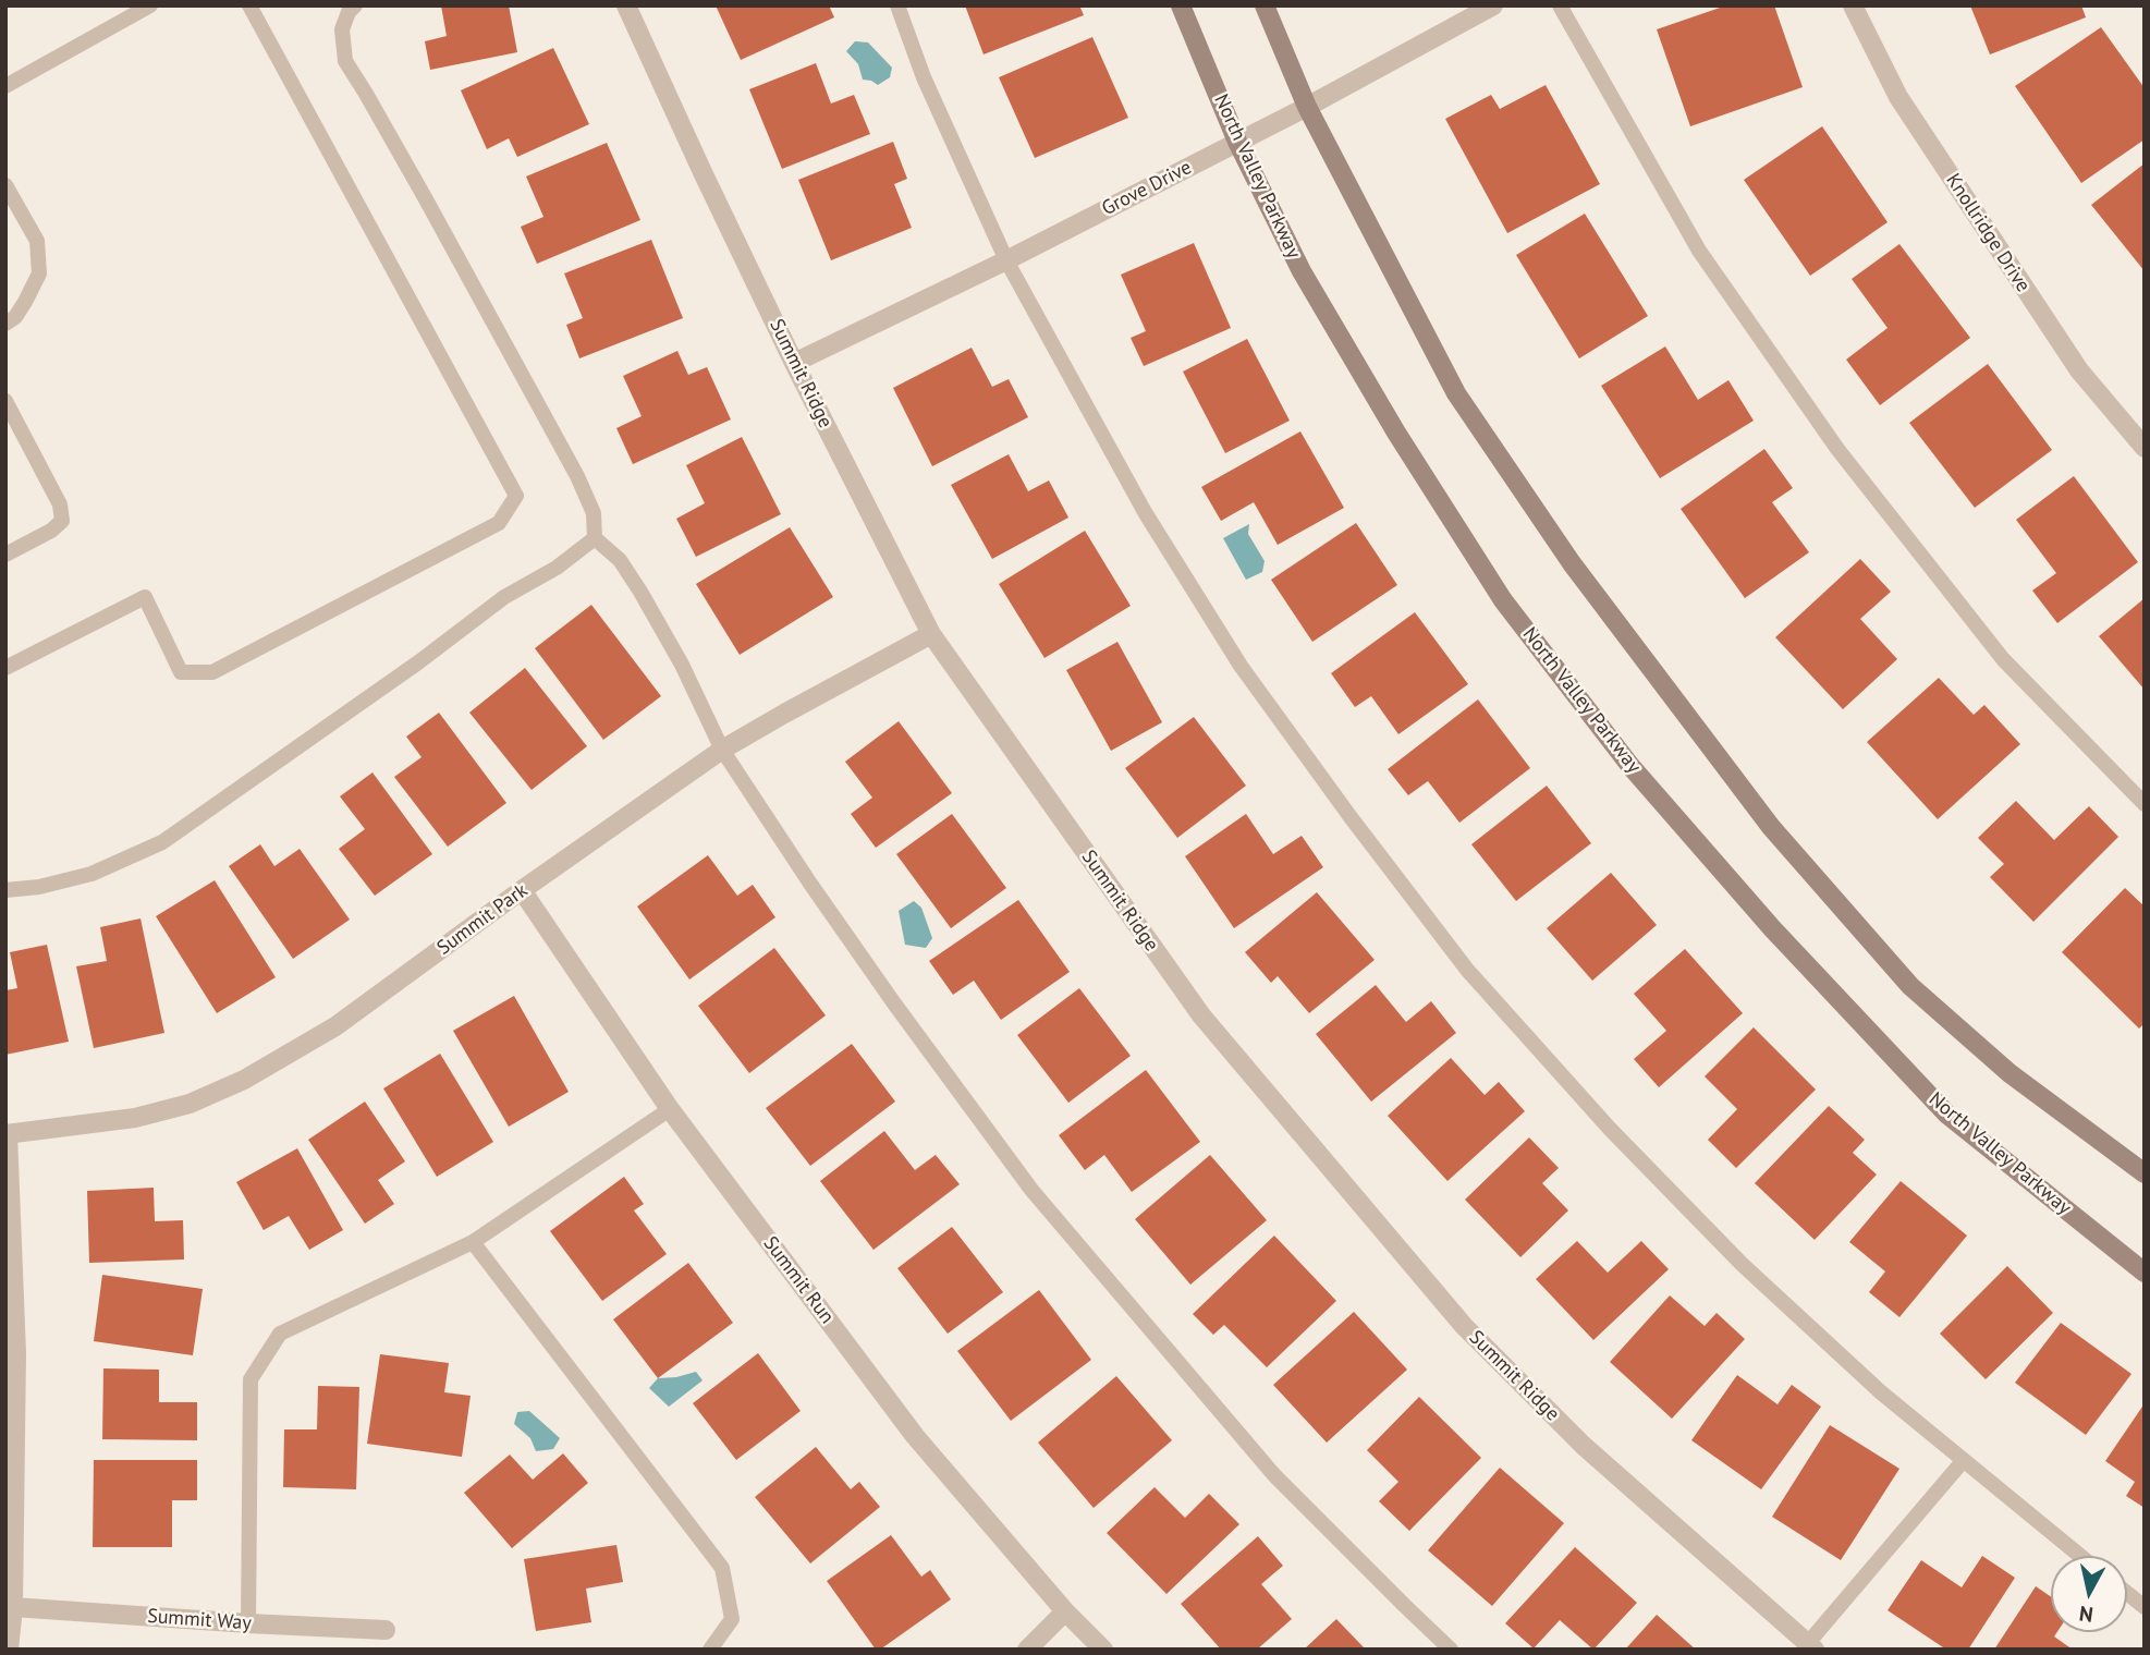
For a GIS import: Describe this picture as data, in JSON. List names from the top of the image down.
{
  "streets": {
    "street": [
      "North Valley Parkway",
      "Grove Drive",
      "Knollridge Drive",
      "Summit Ridge",
      "Summit Park",
      "Summit Run",
      "Summit Way"
    ]
  },
  "crossings": [
    ["North Valley Parkway", "Grove Drive"],
    ["Grove Drive", "Summit Ridge"],
    ["Summit Ridge", "Summit Park"],
    ["Summit Park", "Summit Run"]
  ],
  "north": "bottom"
}
